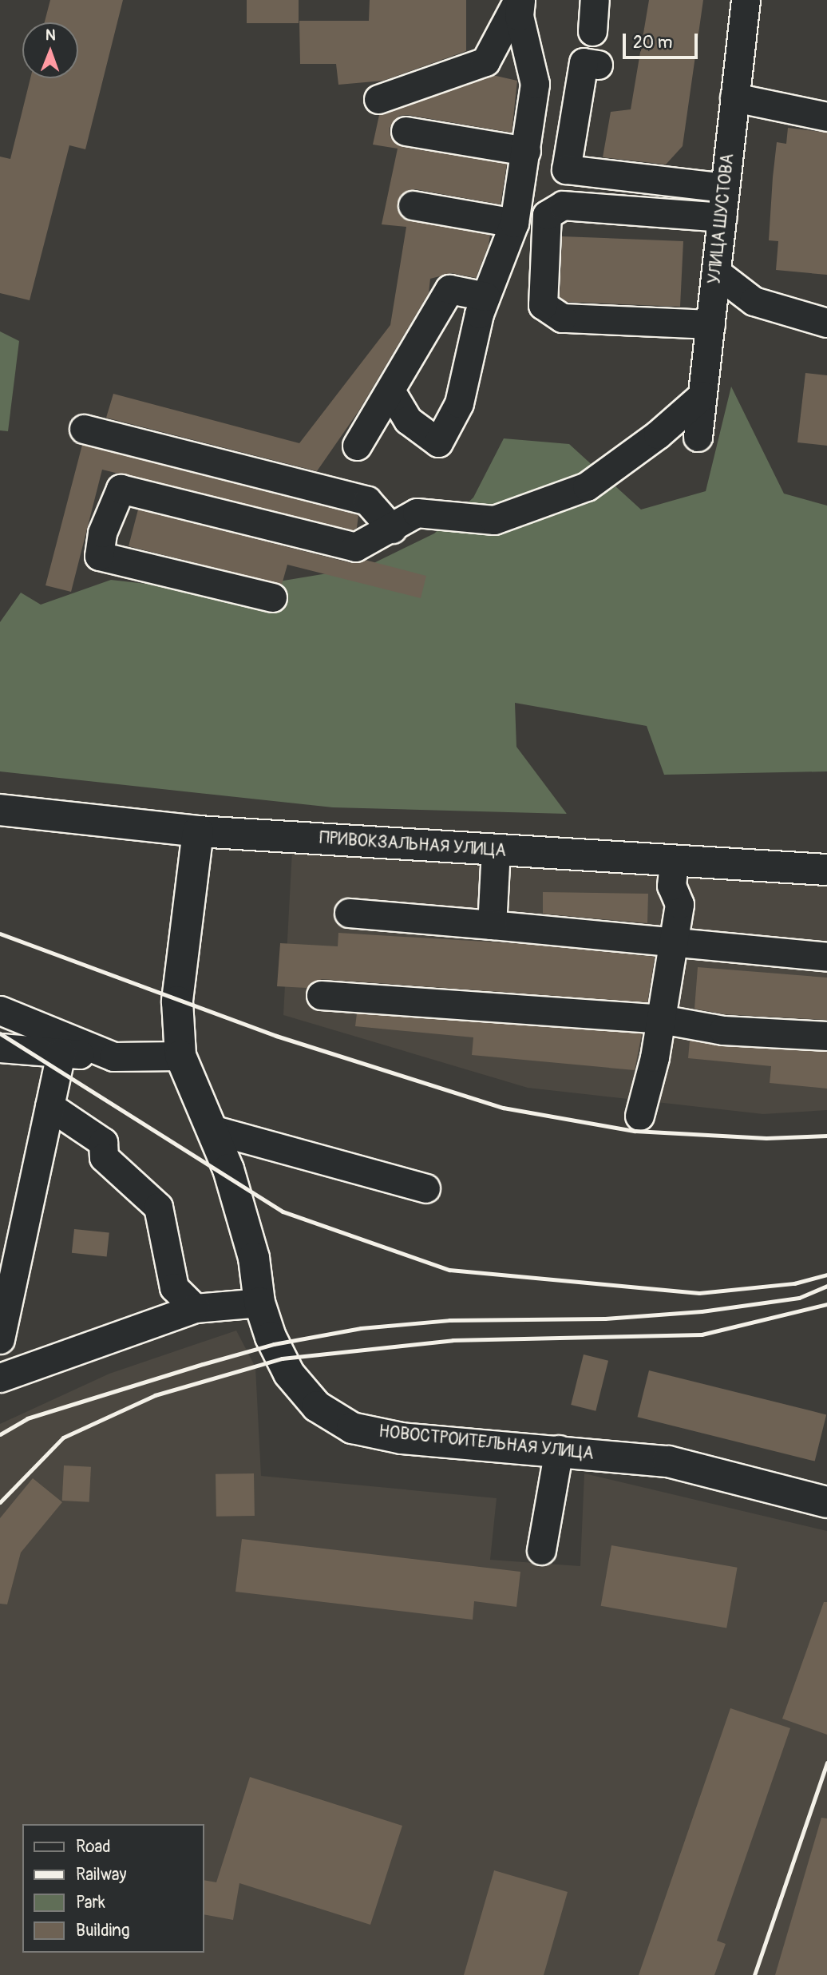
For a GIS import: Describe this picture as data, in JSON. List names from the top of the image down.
{
  "streets": {
    "main road": ["ПРИВОКЗАЛЬНАЯ УЛИЦА", "НОВОСТРОИТЕЛЬНАЯ УЛИЦА"],
    "street": ["УЛИЦА ШУСТОВА"]
  },
  "crossings": [
    ["ПРИВОКЗАЛЬНАЯ УЛИЦА", "НОВОСТРОИТЕЛЬНАЯ УЛИЦА"]
  ],
  "legend": [
    "Road",
    "Railway",
    "Park",
    "Building"
  ],
  "scale_bar": "20 m",
  "north": "top"
}
